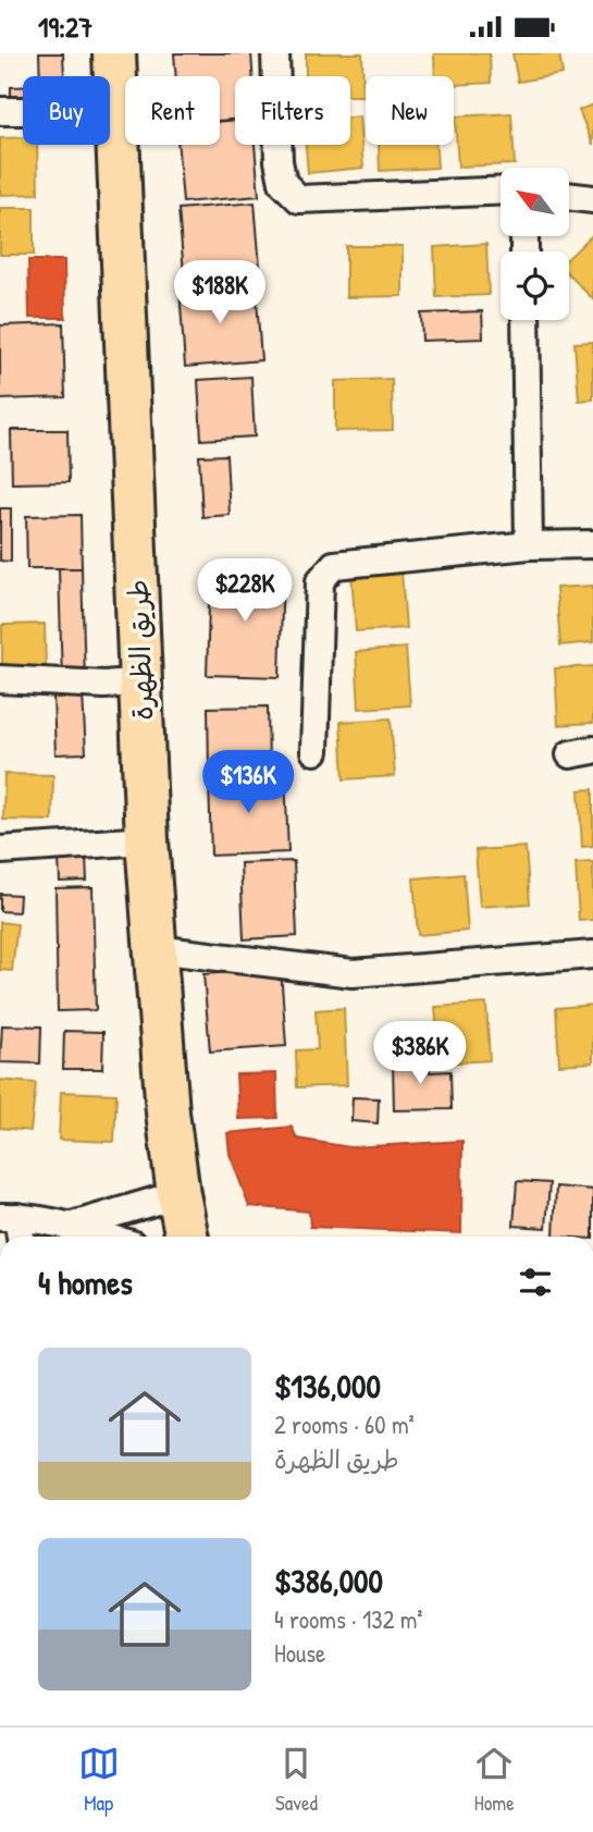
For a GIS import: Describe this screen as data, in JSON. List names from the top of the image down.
{
  "streets": {
    "main road": ["طريق الظهرة"]
  },
  "north": "top left",
  "page": {
    "status": "19:27",
    "chip": [
      "Buy",
      "Rent",
      "Filters",
      "New"
    ],
    "price": [
      "$188K",
      "$228K",
      "$136K",
      "$386K"
    ],
    "heading": "4 homes",
    "list": [
      {
        "name": "$136,000",
        "note": "2 rooms · 60 m² · طريق الظهرة"
      },
      {
        "name": "$386,000",
        "note": "4 rooms · 132 m² · House"
      }
    ],
    "tabs": ["Map", "Saved", "Home"]
  }
}
